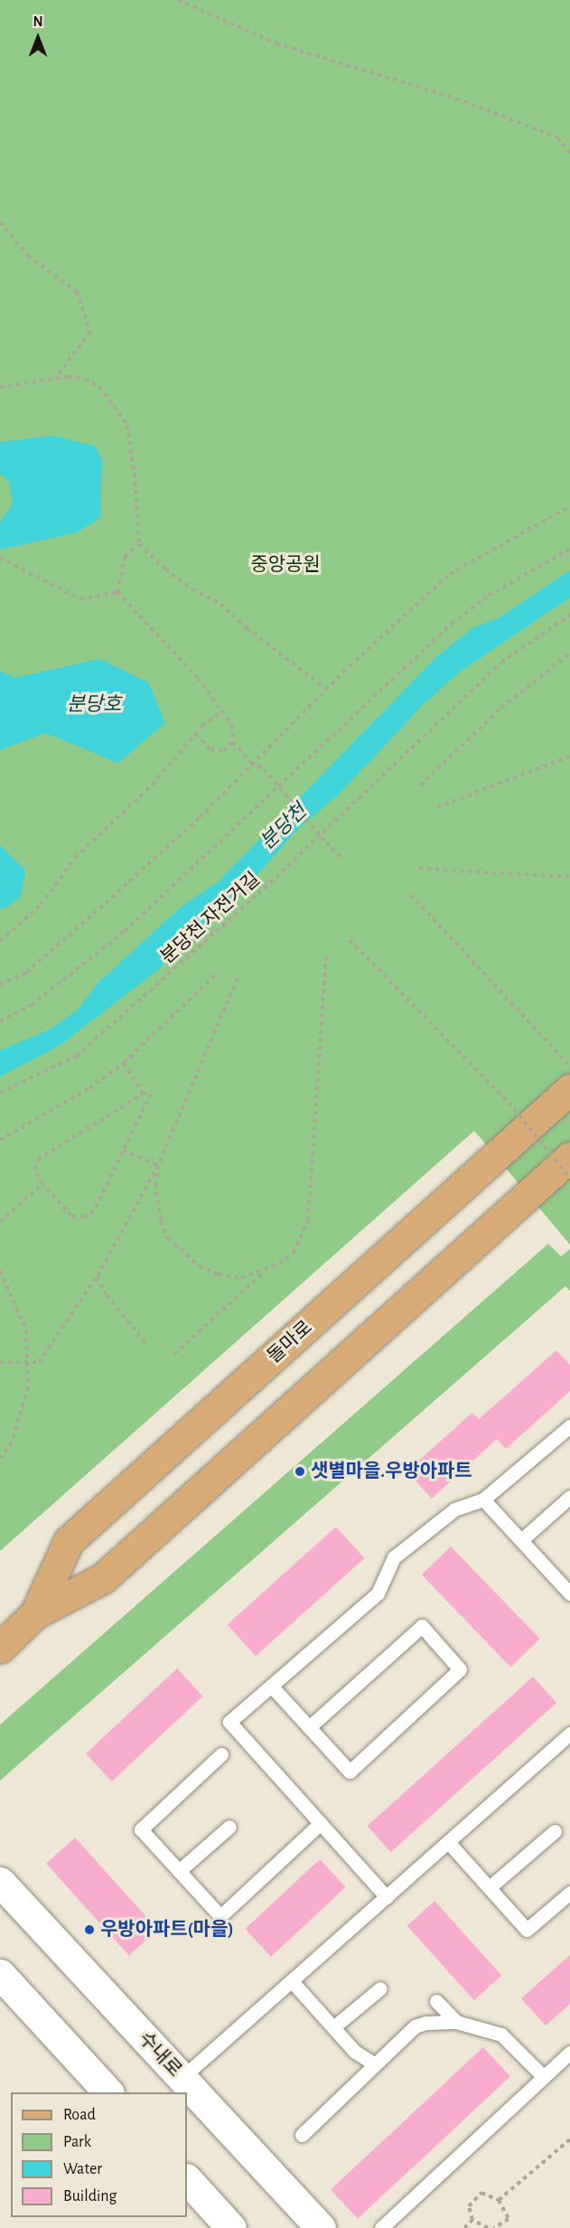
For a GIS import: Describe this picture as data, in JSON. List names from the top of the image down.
{
  "streets": {
    "main road": ["돌마로", "수내로"],
    "path": ["분당천 자전거길"]
  },
  "water": ["분당호", "분당천"],
  "parks": ["중앙공원"],
  "places": ["샛별마을.우방아파트", "우방아파트(마을)"],
  "legend": [
    "Road",
    "Park",
    "Water",
    "Building"
  ],
  "north": "top"
}
